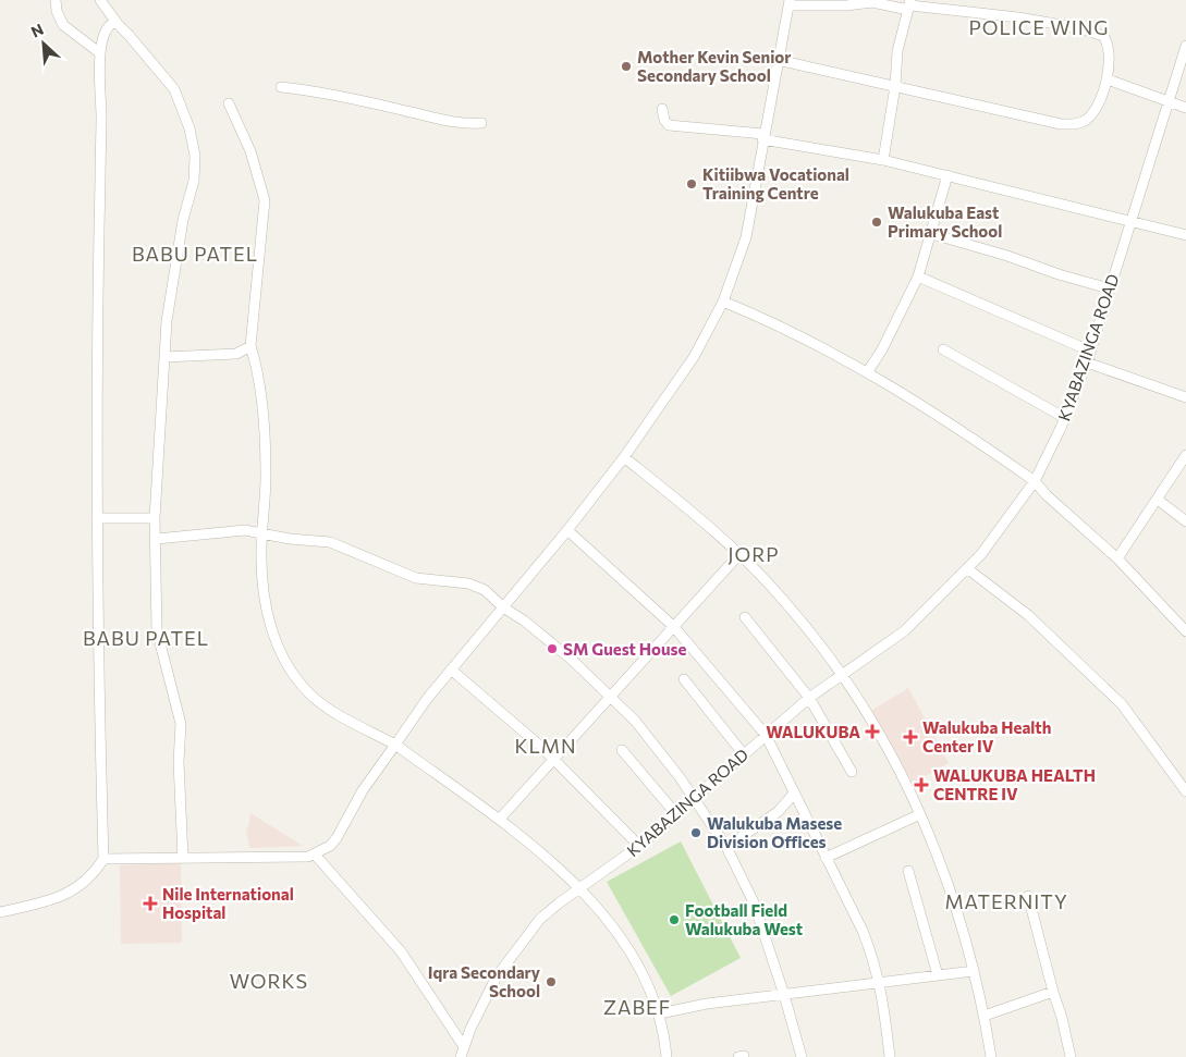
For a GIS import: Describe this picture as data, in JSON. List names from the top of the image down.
{
  "streets": {
    "street": ["KYABAZINGA ROAD"]
  },
  "districts": [
    "POLICE WING",
    "BABU PATEL",
    "JORP",
    "BABU PATEL",
    "KLMN",
    "MATERNITY",
    "WORKS",
    "ZABEF"
  ],
  "places": {
    "other": [
      "Mother Kevin Senior Secondary School",
      "Kitiibwa Vocational Training Centre",
      "Walukuba East Primary School",
      "SM Guest House",
      "Walukuba Masese Division Offices",
      "Football Field Walukuba West",
      "Iqra Secondary School"
    ],
    "health": [
      "WALUKUBA",
      "Walukuba Health Center IV",
      "WALUKUBA HEALTH CENTRE IV",
      "Nile International Hospital"
    ]
  },
  "north": "top left"
}
